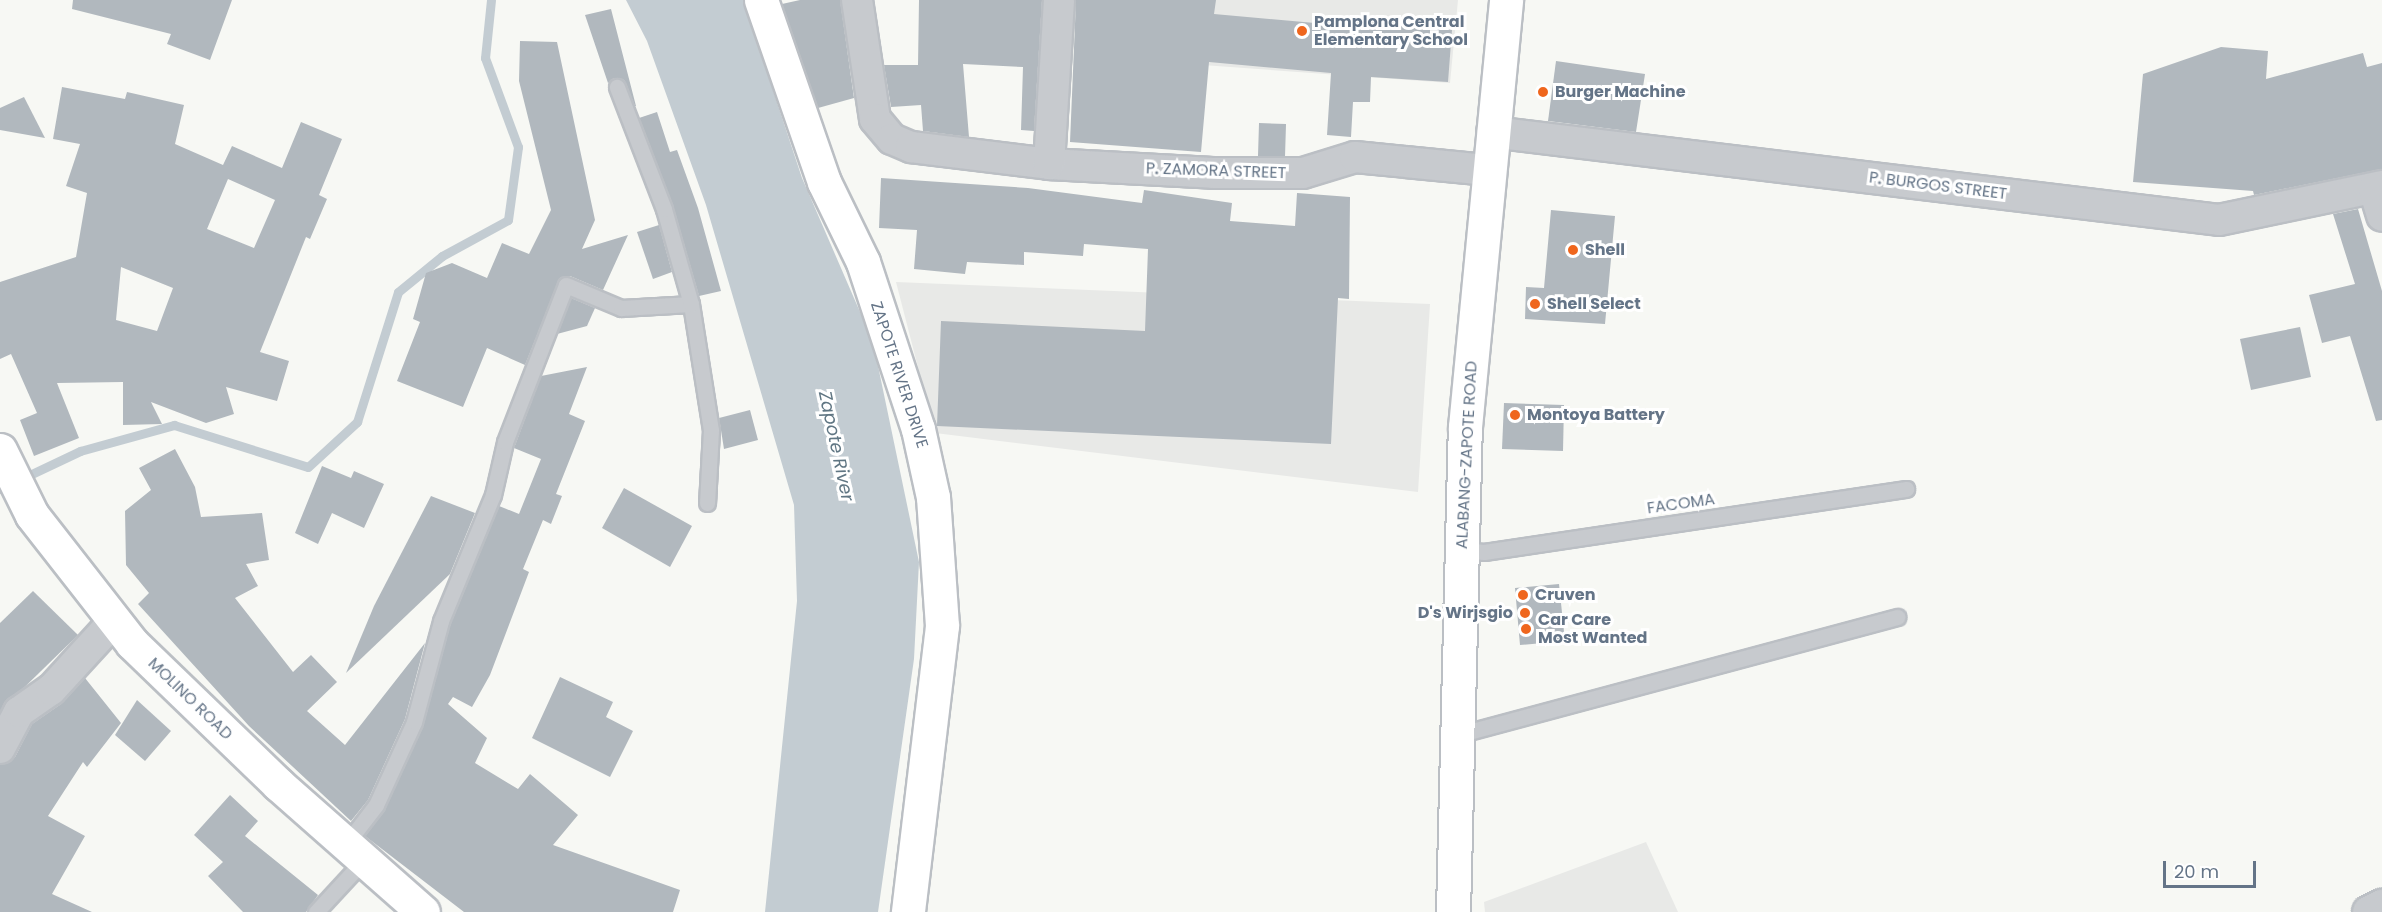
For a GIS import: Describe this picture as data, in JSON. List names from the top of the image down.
{
  "streets": {
    "main road": ["ZAPOTE RIVER DRIVE", "ALABANG-ZAPOTE ROAD", "MOLINO ROAD"],
    "street": ["P. ZAMORA STREET", "P. BURGOS STREET"],
    "lane": ["FACOMA"]
  },
  "crossings": [
    ["P. ZAMORA STREET", "ALABANG-ZAPOTE ROAD"],
    ["P. BURGOS STREET", "ALABANG-ZAPOTE ROAD"],
    ["ALABANG-ZAPOTE ROAD", "FACOMA"]
  ],
  "water": ["Zapote River"],
  "places": [
    "Pamplona Central Elementary School",
    "Burger Machine",
    "Shell",
    "Shell Select",
    "Montoya Battery",
    "Cruven",
    "D's Wirjsgio",
    "Car Care Most Wanted"
  ],
  "scale_bar": "20 m"
}
